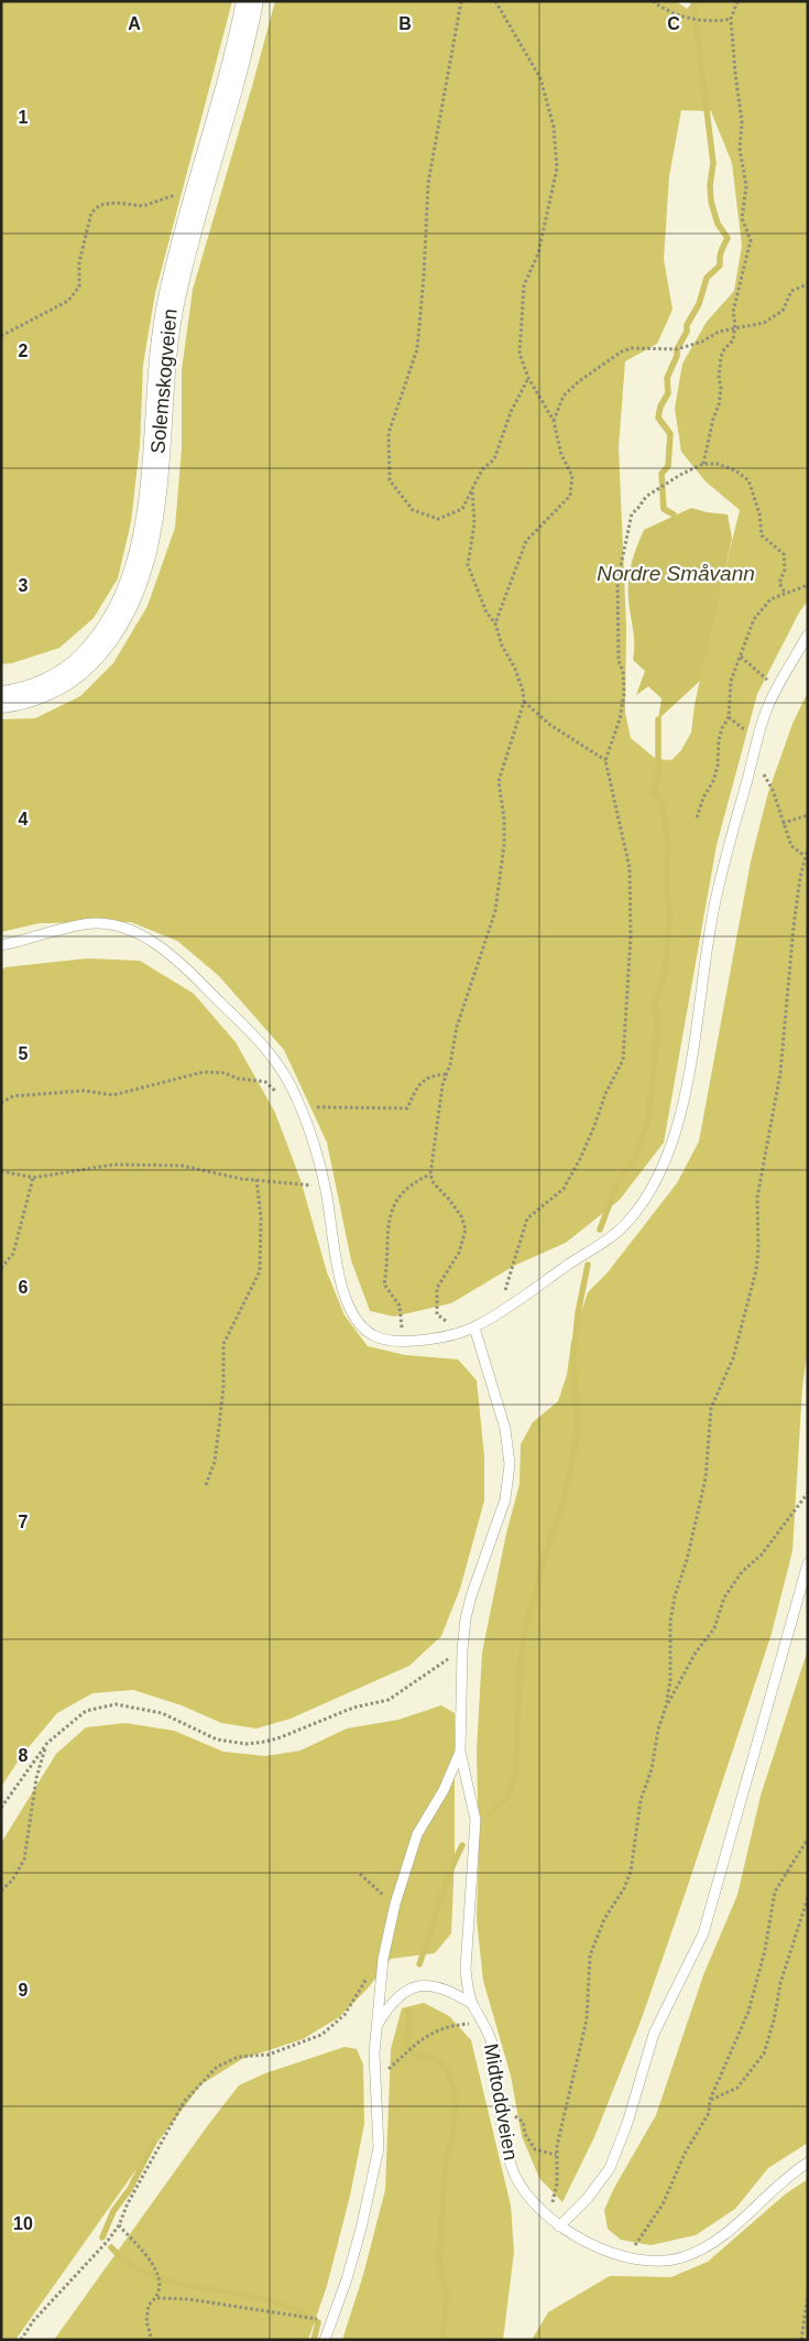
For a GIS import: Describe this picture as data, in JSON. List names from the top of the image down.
{
  "streets": {
    "street": ["Solemskogveien"],
    "lane": ["Midtoddveien"]
  },
  "water": ["Nordre Småvann"],
  "grid": {
    "columns": ["A", "B", "C"],
    "rows": [
      "1",
      "2",
      "3",
      "4",
      "5",
      "6",
      "7",
      "8",
      "9",
      "10"
    ]
  }
}
